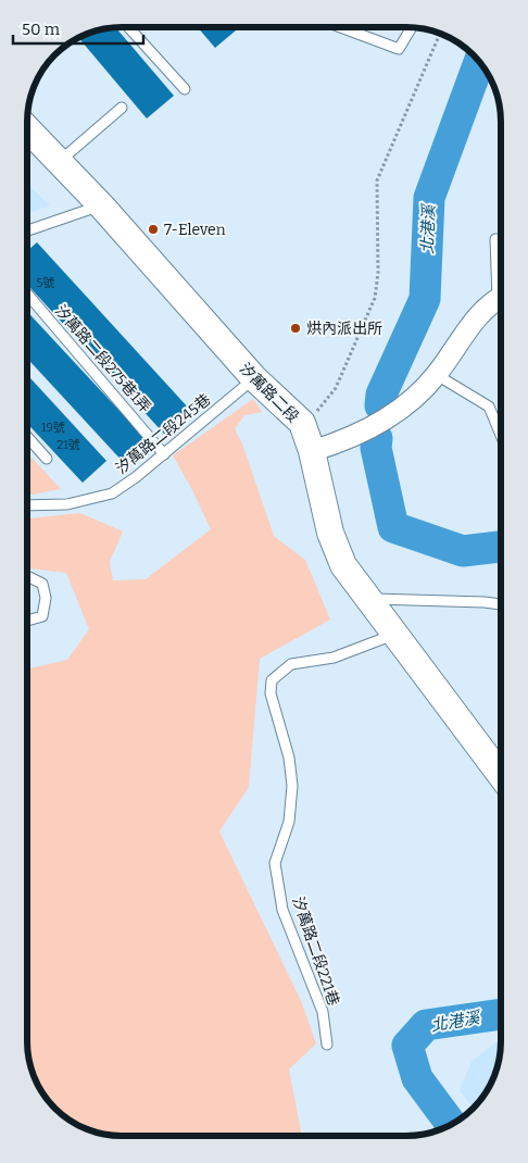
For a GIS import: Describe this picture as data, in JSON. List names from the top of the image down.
{
  "streets": {
    "street": ["汐萬路二段"],
    "lane": ["汐萬路二段275巷1弄", "汐萬路二段245巷", "汐萬路二段221巷"]
  },
  "crossings": [
    ["汐萬路二段275巷1弄", "汐萬路二段245巷"],
    ["汐萬路二段", "汐萬路二段245巷"],
    ["汐萬路二段", "汐萬路二段221巷"]
  ],
  "water": ["北港溪"],
  "places": ["7-Eleven", "烘內派出所"],
  "house_numbers": ["5號", "19號", "21號"],
  "scale_bar": "50 m"
}
